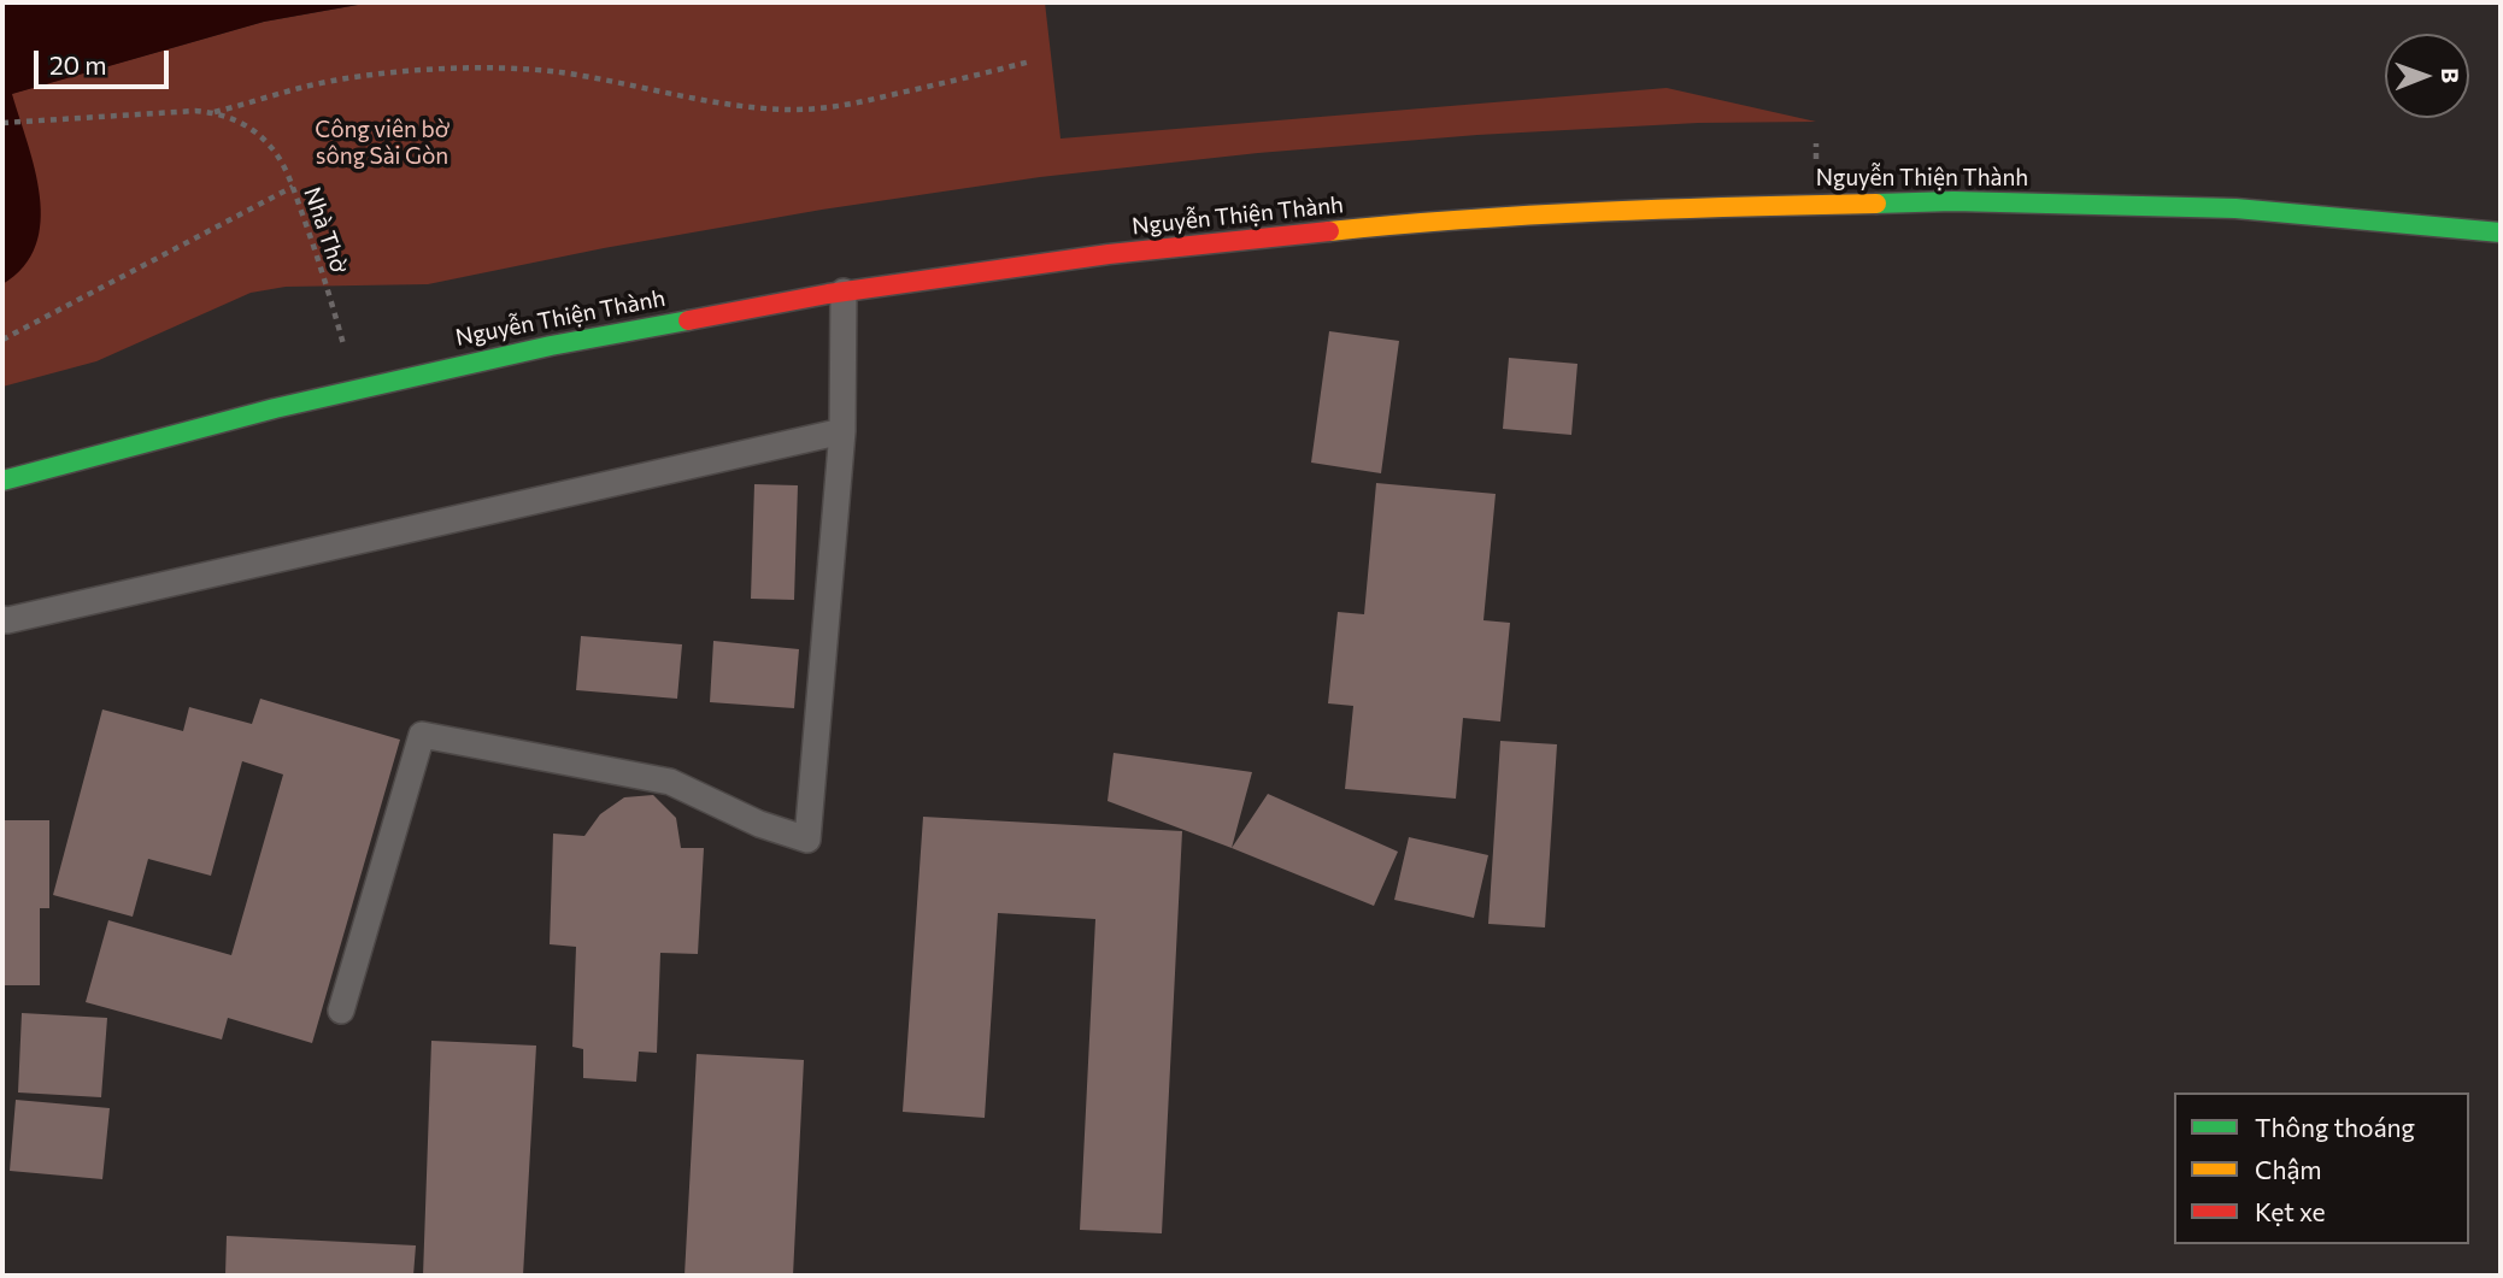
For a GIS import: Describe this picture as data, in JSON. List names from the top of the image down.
{
  "streets": {
    "street": ["Nguyễn Thiện Thành"],
    "path": ["Nhà Thờ"]
  },
  "crossings": [
    ["Nguyễn Thiện Thành", "Nhà Thờ"]
  ],
  "parks": ["Công viên bờ sông Sài Gòn"],
  "legend": ["Thông thoáng", "Chậm", "Kẹt xe"],
  "scale_bar": "20 m",
  "north": "right"
}
